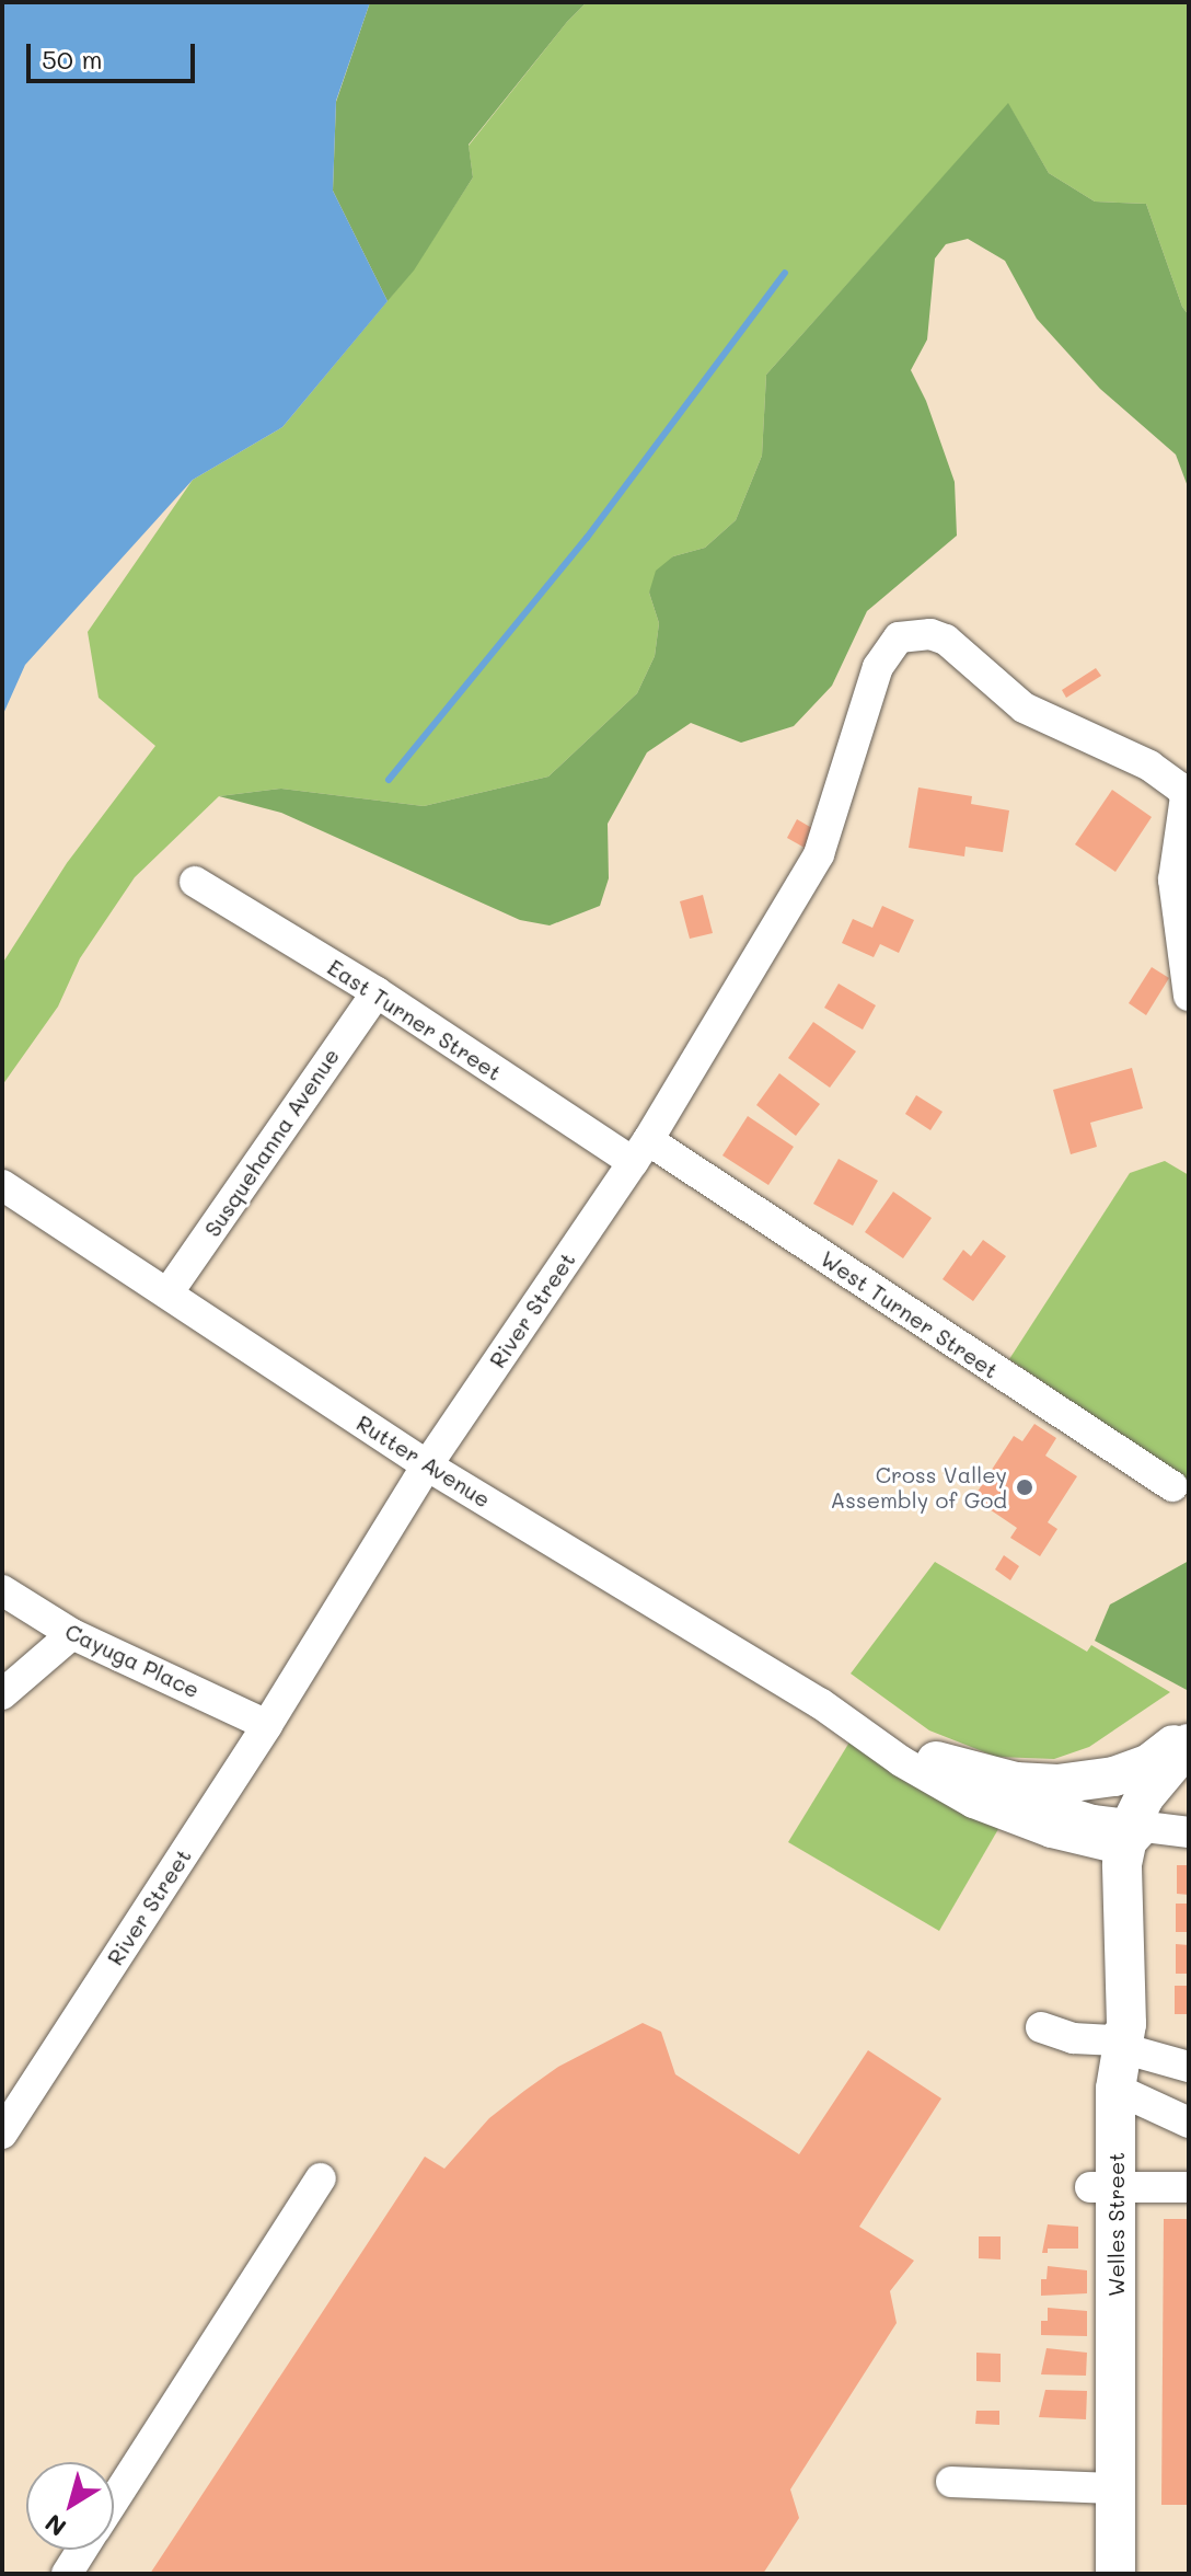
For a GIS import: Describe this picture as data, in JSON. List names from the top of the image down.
{
  "streets": {
    "main road": ["Welles Street"],
    "street": [
      "East Turner Street",
      "Susquehanna Avenue",
      "River Street",
      "West Turner Street",
      "Rutter Avenue",
      "Cayuga Place"
    ]
  },
  "crossings": [
    ["East Turner Street", "Susquehanna Avenue"],
    ["East Turner Street", "River Street"],
    ["East Turner Street", "West Turner Street"],
    ["Susquehanna Avenue", "Rutter Avenue"],
    ["River Street", "West Turner Street"],
    ["River Street", "Rutter Avenue"],
    ["River Street", "Cayuga Place"],
    ["Rutter Avenue", "Welles Street"]
  ],
  "places": ["Cross Valley Assembly of God"],
  "scale_bar": "50 m",
  "north": "bottom left"
}
